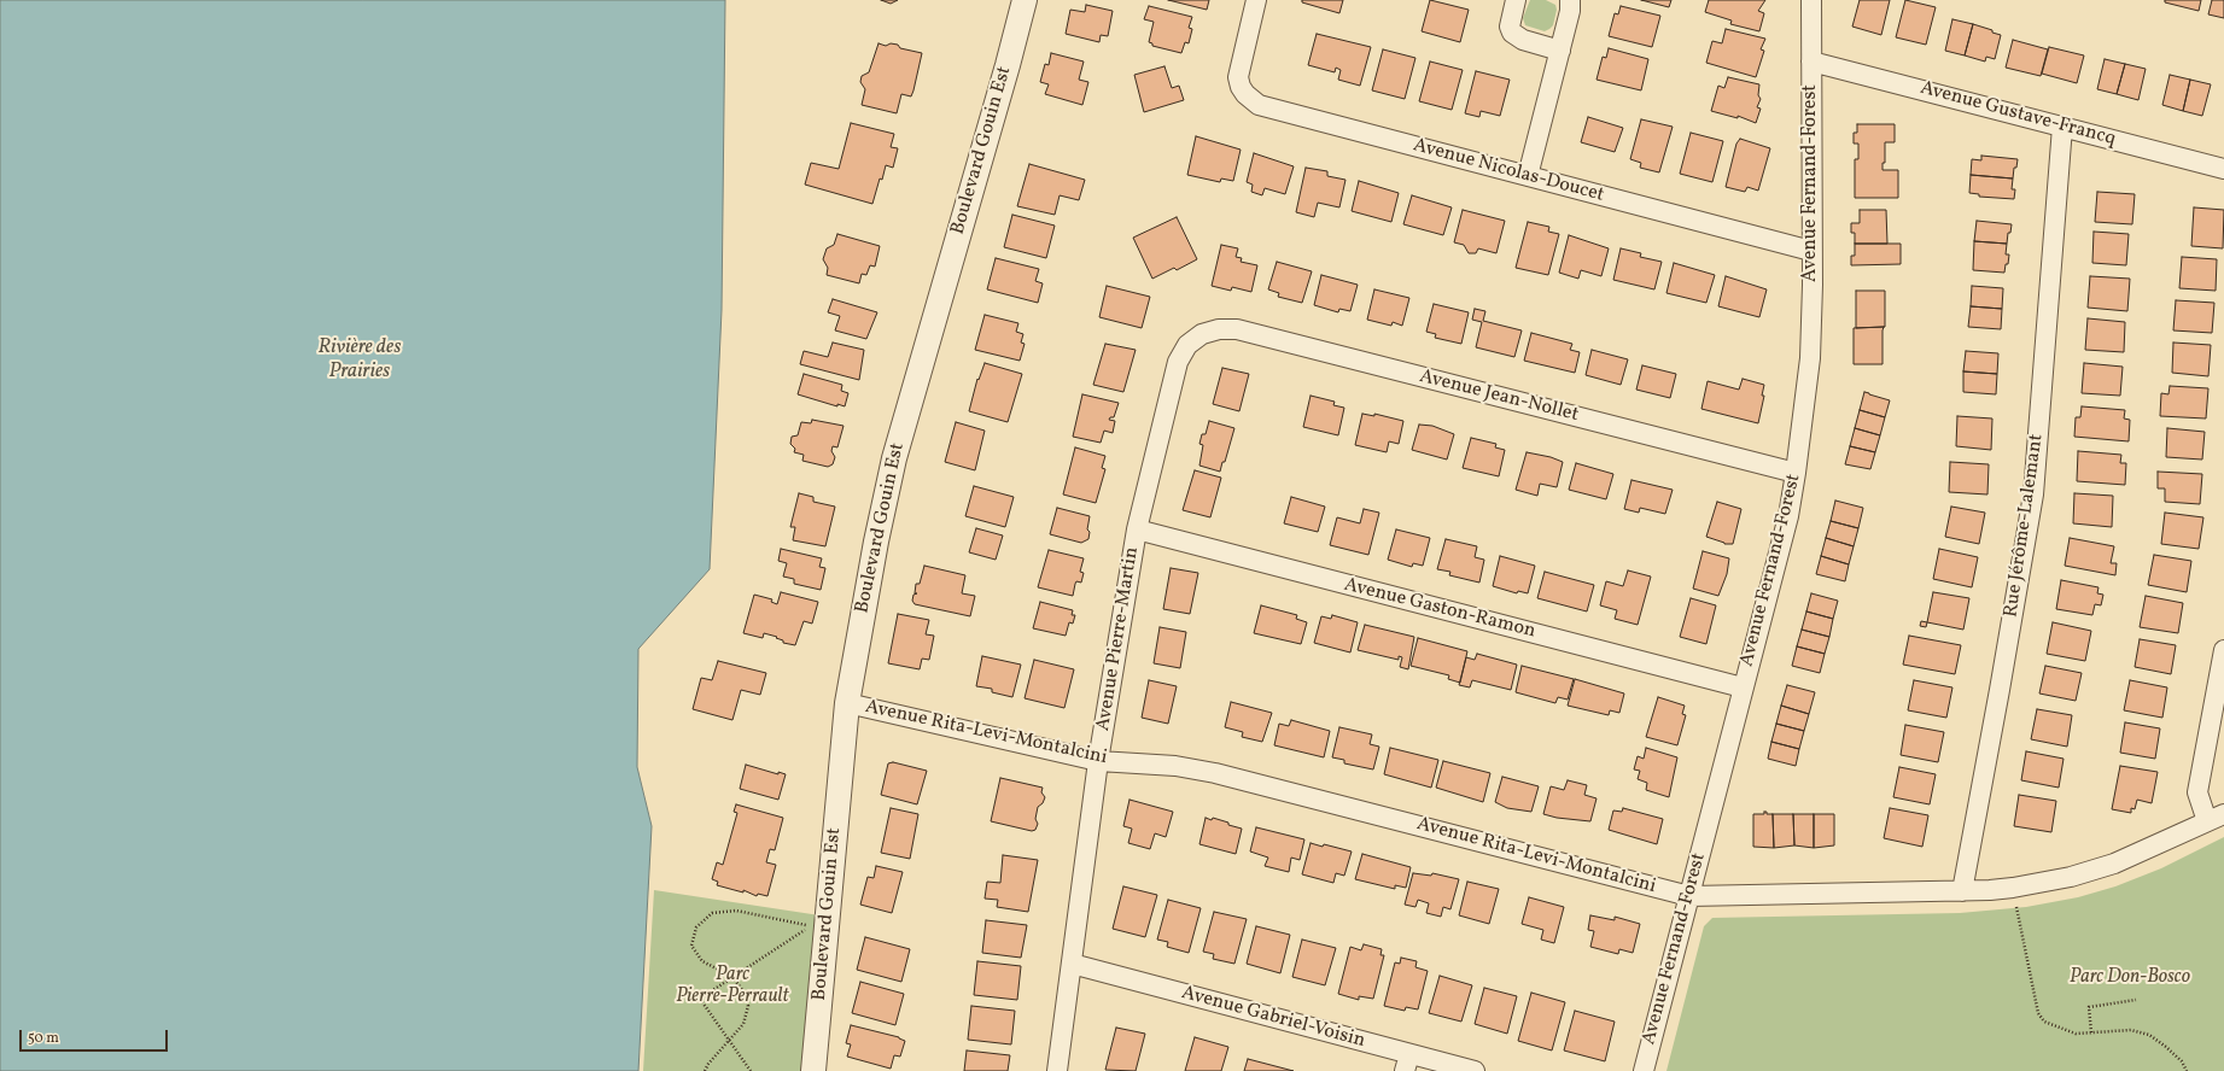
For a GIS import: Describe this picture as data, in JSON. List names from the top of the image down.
{
  "streets": {
    "street": [
      "Avenue Gustave-Francq",
      "Boulevard Gouin Est",
      "Avenue Nicolas-Doucet",
      "Avenue Fernand-Forest",
      "Avenue Jean-Nollet",
      "Rue Jérôme-Lalemant",
      "Avenue Gaston-Ramon",
      "Avenue Pierre-Martin",
      "Avenue Rita-Levi-Montalcini",
      "Avenue Gabriel-Voisin"
    ]
  },
  "crossings": [
    ["Avenue Gustave-Francq", "Avenue Fernand-Forest"],
    ["Avenue Gustave-Francq", "Rue Jérôme-Lalemant"],
    ["Boulevard Gouin Est", "Avenue Rita-Levi-Montalcini"],
    ["Avenue Nicolas-Doucet", "Avenue Fernand-Forest"],
    ["Avenue Fernand-Forest", "Avenue Jean-Nollet"],
    ["Avenue Fernand-Forest", "Avenue Gaston-Ramon"],
    ["Avenue Fernand-Forest", "Avenue Rita-Levi-Montalcini"],
    ["Avenue Jean-Nollet", "Avenue Pierre-Martin"],
    ["Rue Jérôme-Lalemant", "Avenue Rita-Levi-Montalcini"],
    ["Avenue Gaston-Ramon", "Avenue Pierre-Martin"],
    ["Avenue Pierre-Martin", "Avenue Rita-Levi-Montalcini"],
    ["Avenue Pierre-Martin", "Avenue Gabriel-Voisin"]
  ],
  "water": ["Rivière des Prairies"],
  "parks": ["Parc Pierre-Perrault", "Parc Don-Bosco"],
  "scale_bar": "50 m"
}
